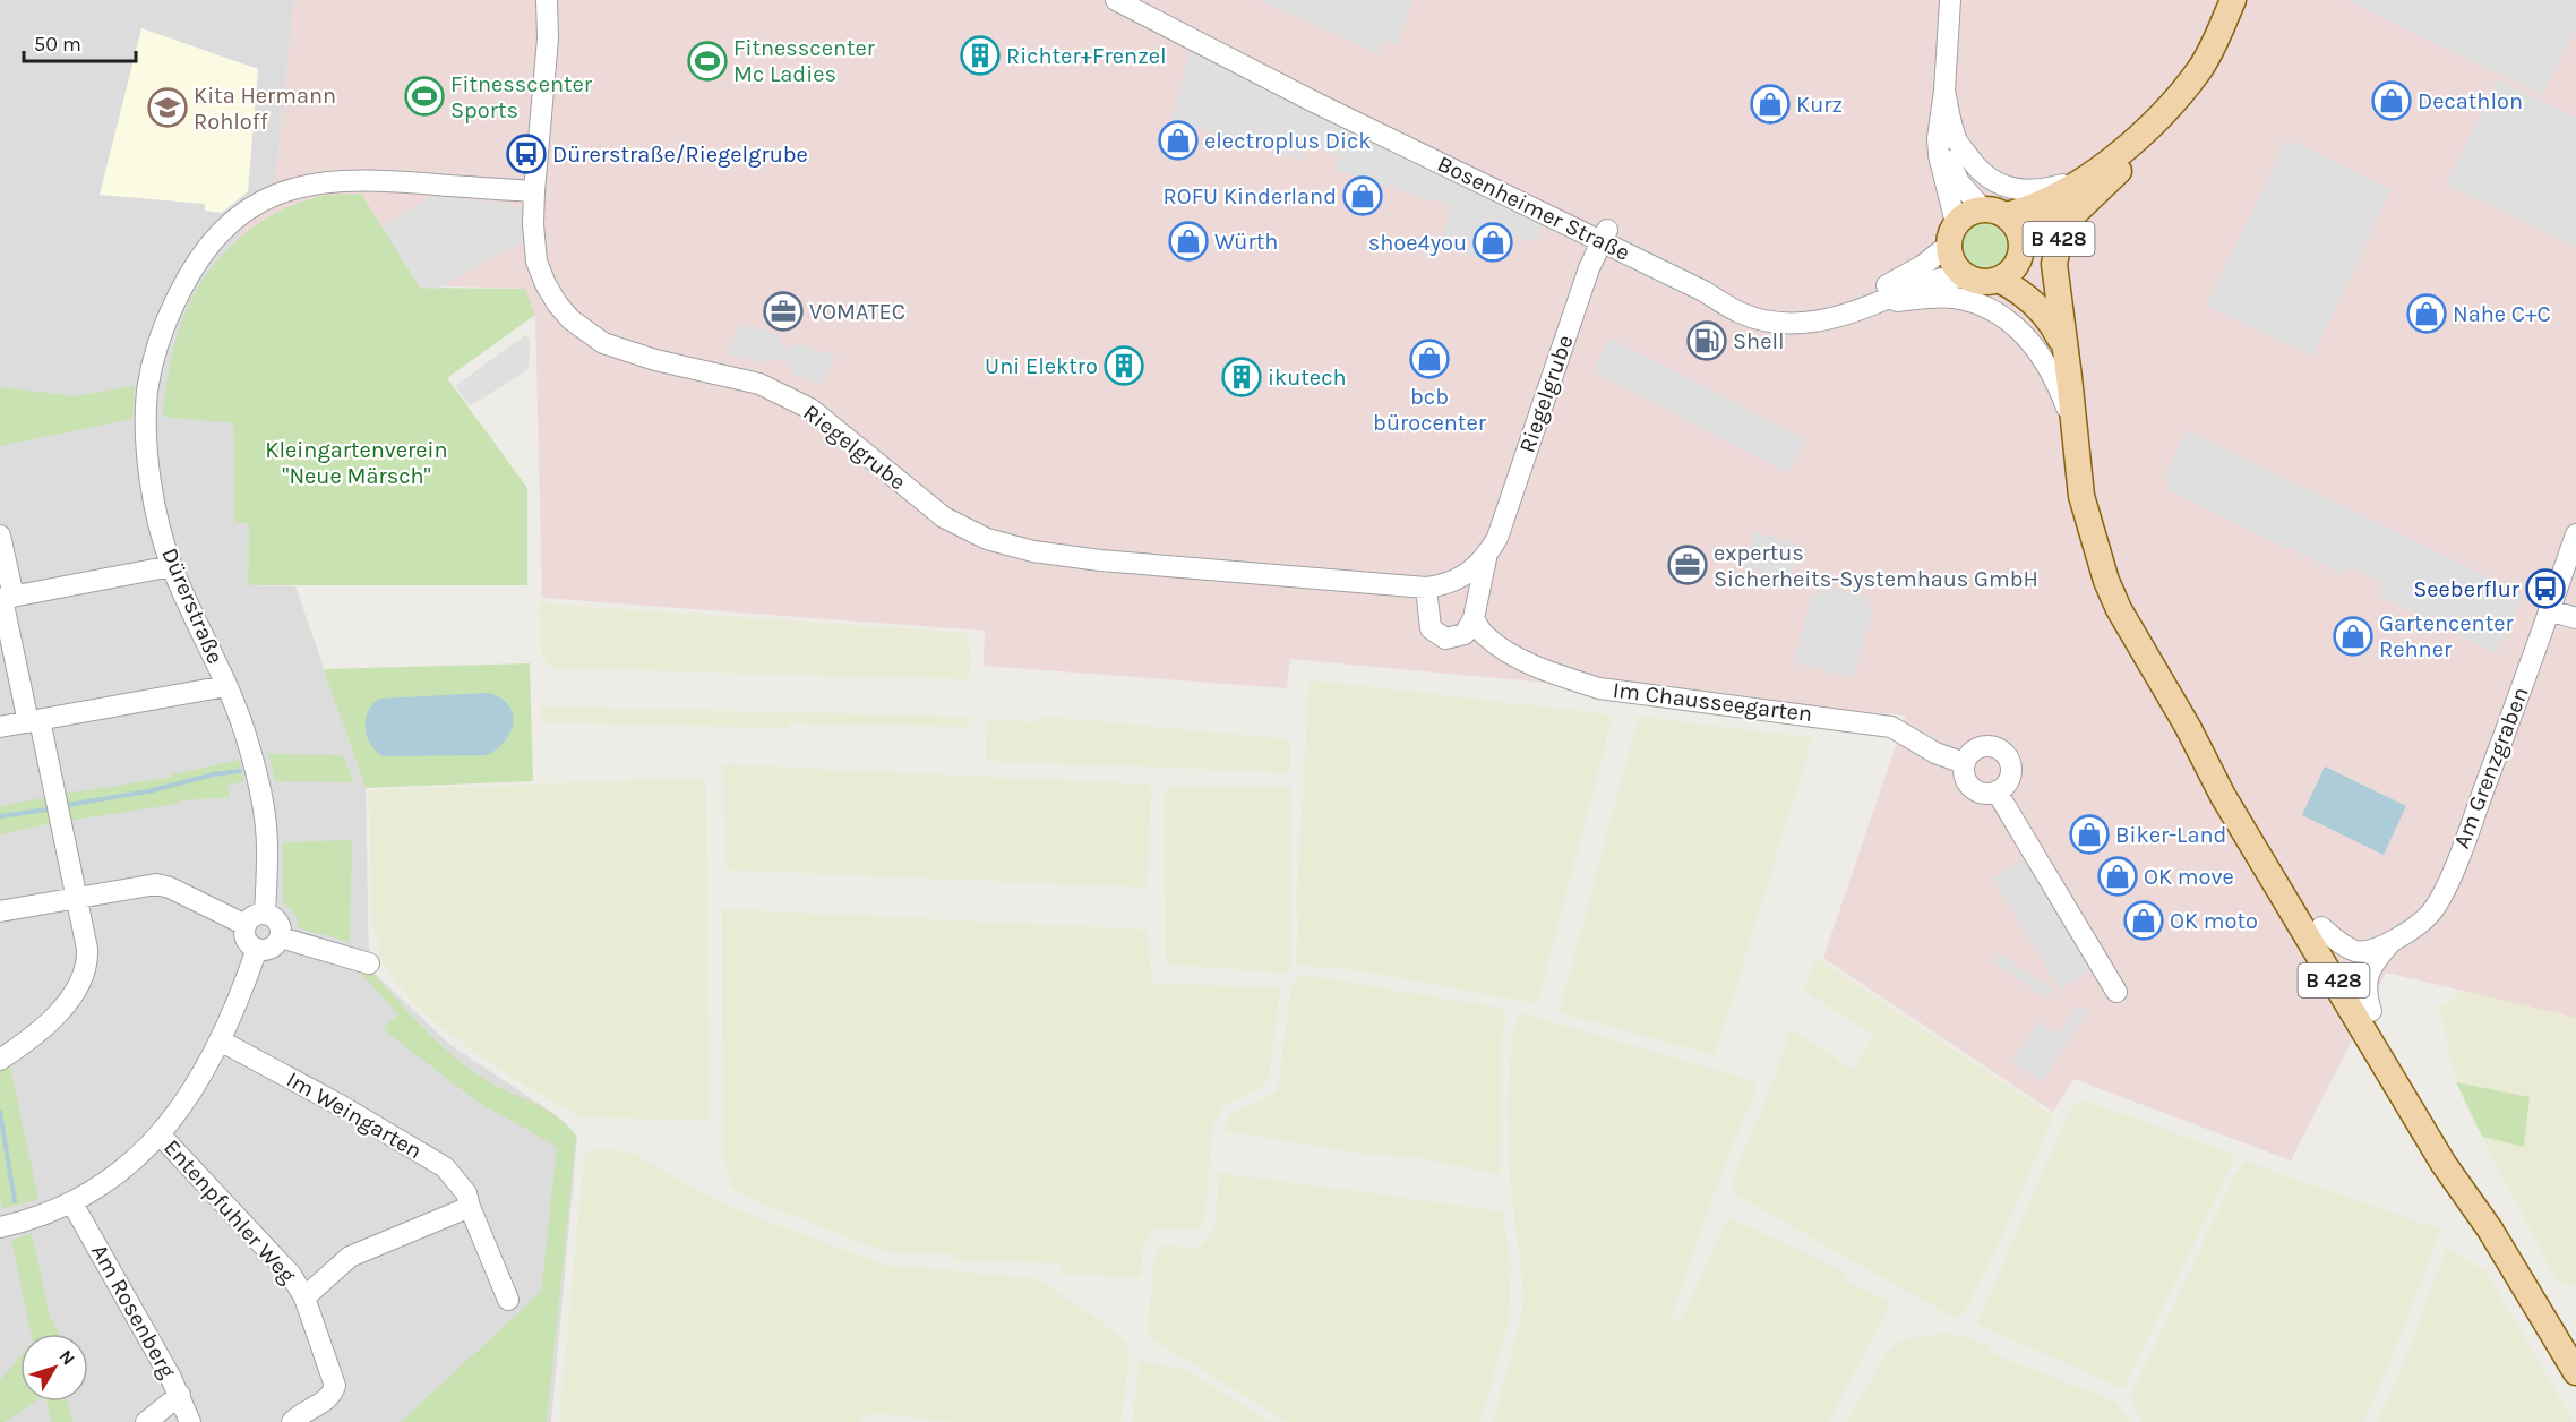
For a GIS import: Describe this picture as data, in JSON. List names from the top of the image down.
{
  "streets": {
    "main road": ["B 428"],
    "street": [
      "Bosenheimer Straße",
      "Riegelgrube",
      "Dürerstraße",
      "Im Chausseegarten",
      "Am Grenzgraben",
      "Im Weingarten",
      "Entenpfuhler Weg",
      "Am Rosenberg"
    ]
  },
  "crossings": [
    ["Bosenheimer Straße", "B 428"],
    ["Bosenheimer Straße", "Riegelgrube"],
    ["B 428", "Am Grenzgraben"],
    ["Riegelgrube", "Dürerstraße"],
    ["Riegelgrube", "Im Chausseegarten"]
  ],
  "parks": ["Kleingartenverein \"Neue Märsch\""],
  "places": {
    "building": ["Richter+Frenzel", "Uni Elektro", "ikutech"],
    "sports": ["Fitnesscenter Mc Ladies", "Fitnesscenter Sports"],
    "shop": [
      "Decathlon",
      "Kurz",
      "electroplus Dick",
      "ROFU Kinderland",
      "Würth",
      "shoe4you",
      "Nahe C+C",
      "bcb bürocenter",
      "Gartencenter Rehner",
      "Biker-Land",
      "OK move",
      "OK moto"
    ],
    "school or university": ["Kita Hermann Rohloff"],
    "bus stop": ["Dürerstraße/Riegelgrube", "Seeberflur"],
    "office": ["VOMATEC", "expertus Sicherheits-Systemhaus GmbH"],
    "fuel station": ["Shell"]
  },
  "scale_bar": "50 m",
  "north": "top right"
}
